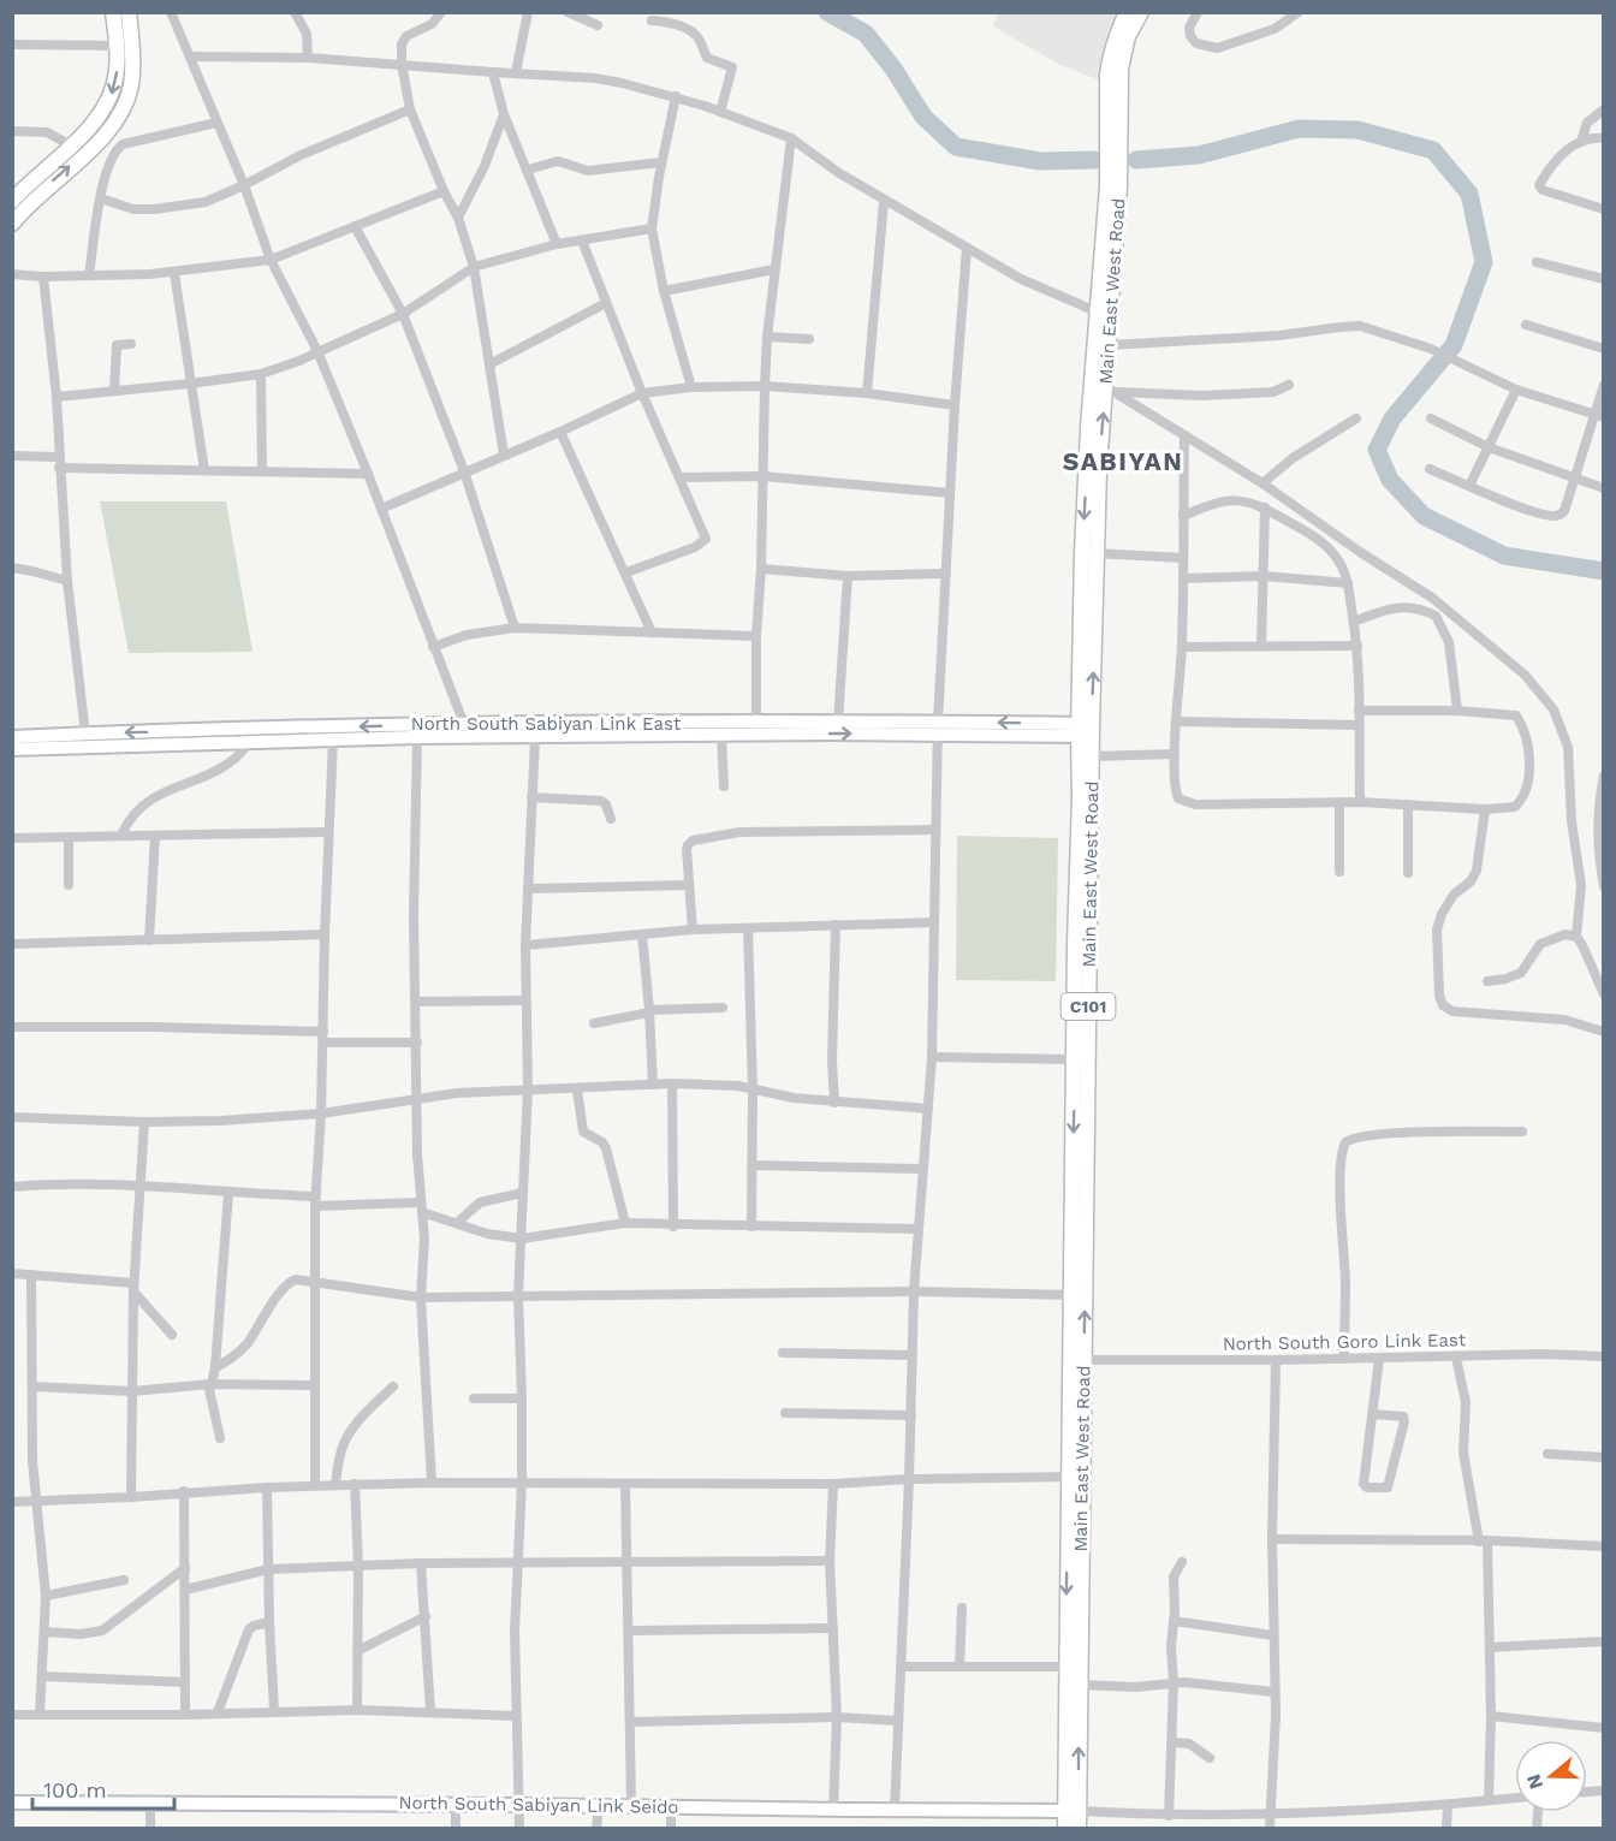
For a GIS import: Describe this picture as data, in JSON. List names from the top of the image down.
{
  "streets": {
    "main road": [
      "Main East West Road",
      "North South Sabiyan Link East",
      "C101",
      "North South Sabiyan Link Seido"
    ],
    "street": ["North South Goro Link East"]
  },
  "crossings": [
    ["Main East West Road", "North South Sabiyan Link East"],
    ["Main East West Road", "North South Goro Link East"],
    ["Main East West Road", "North South Sabiyan Link Seido"]
  ],
  "districts": ["SABIYAN"],
  "scale_bar": "100 m",
  "north": "left"
}
